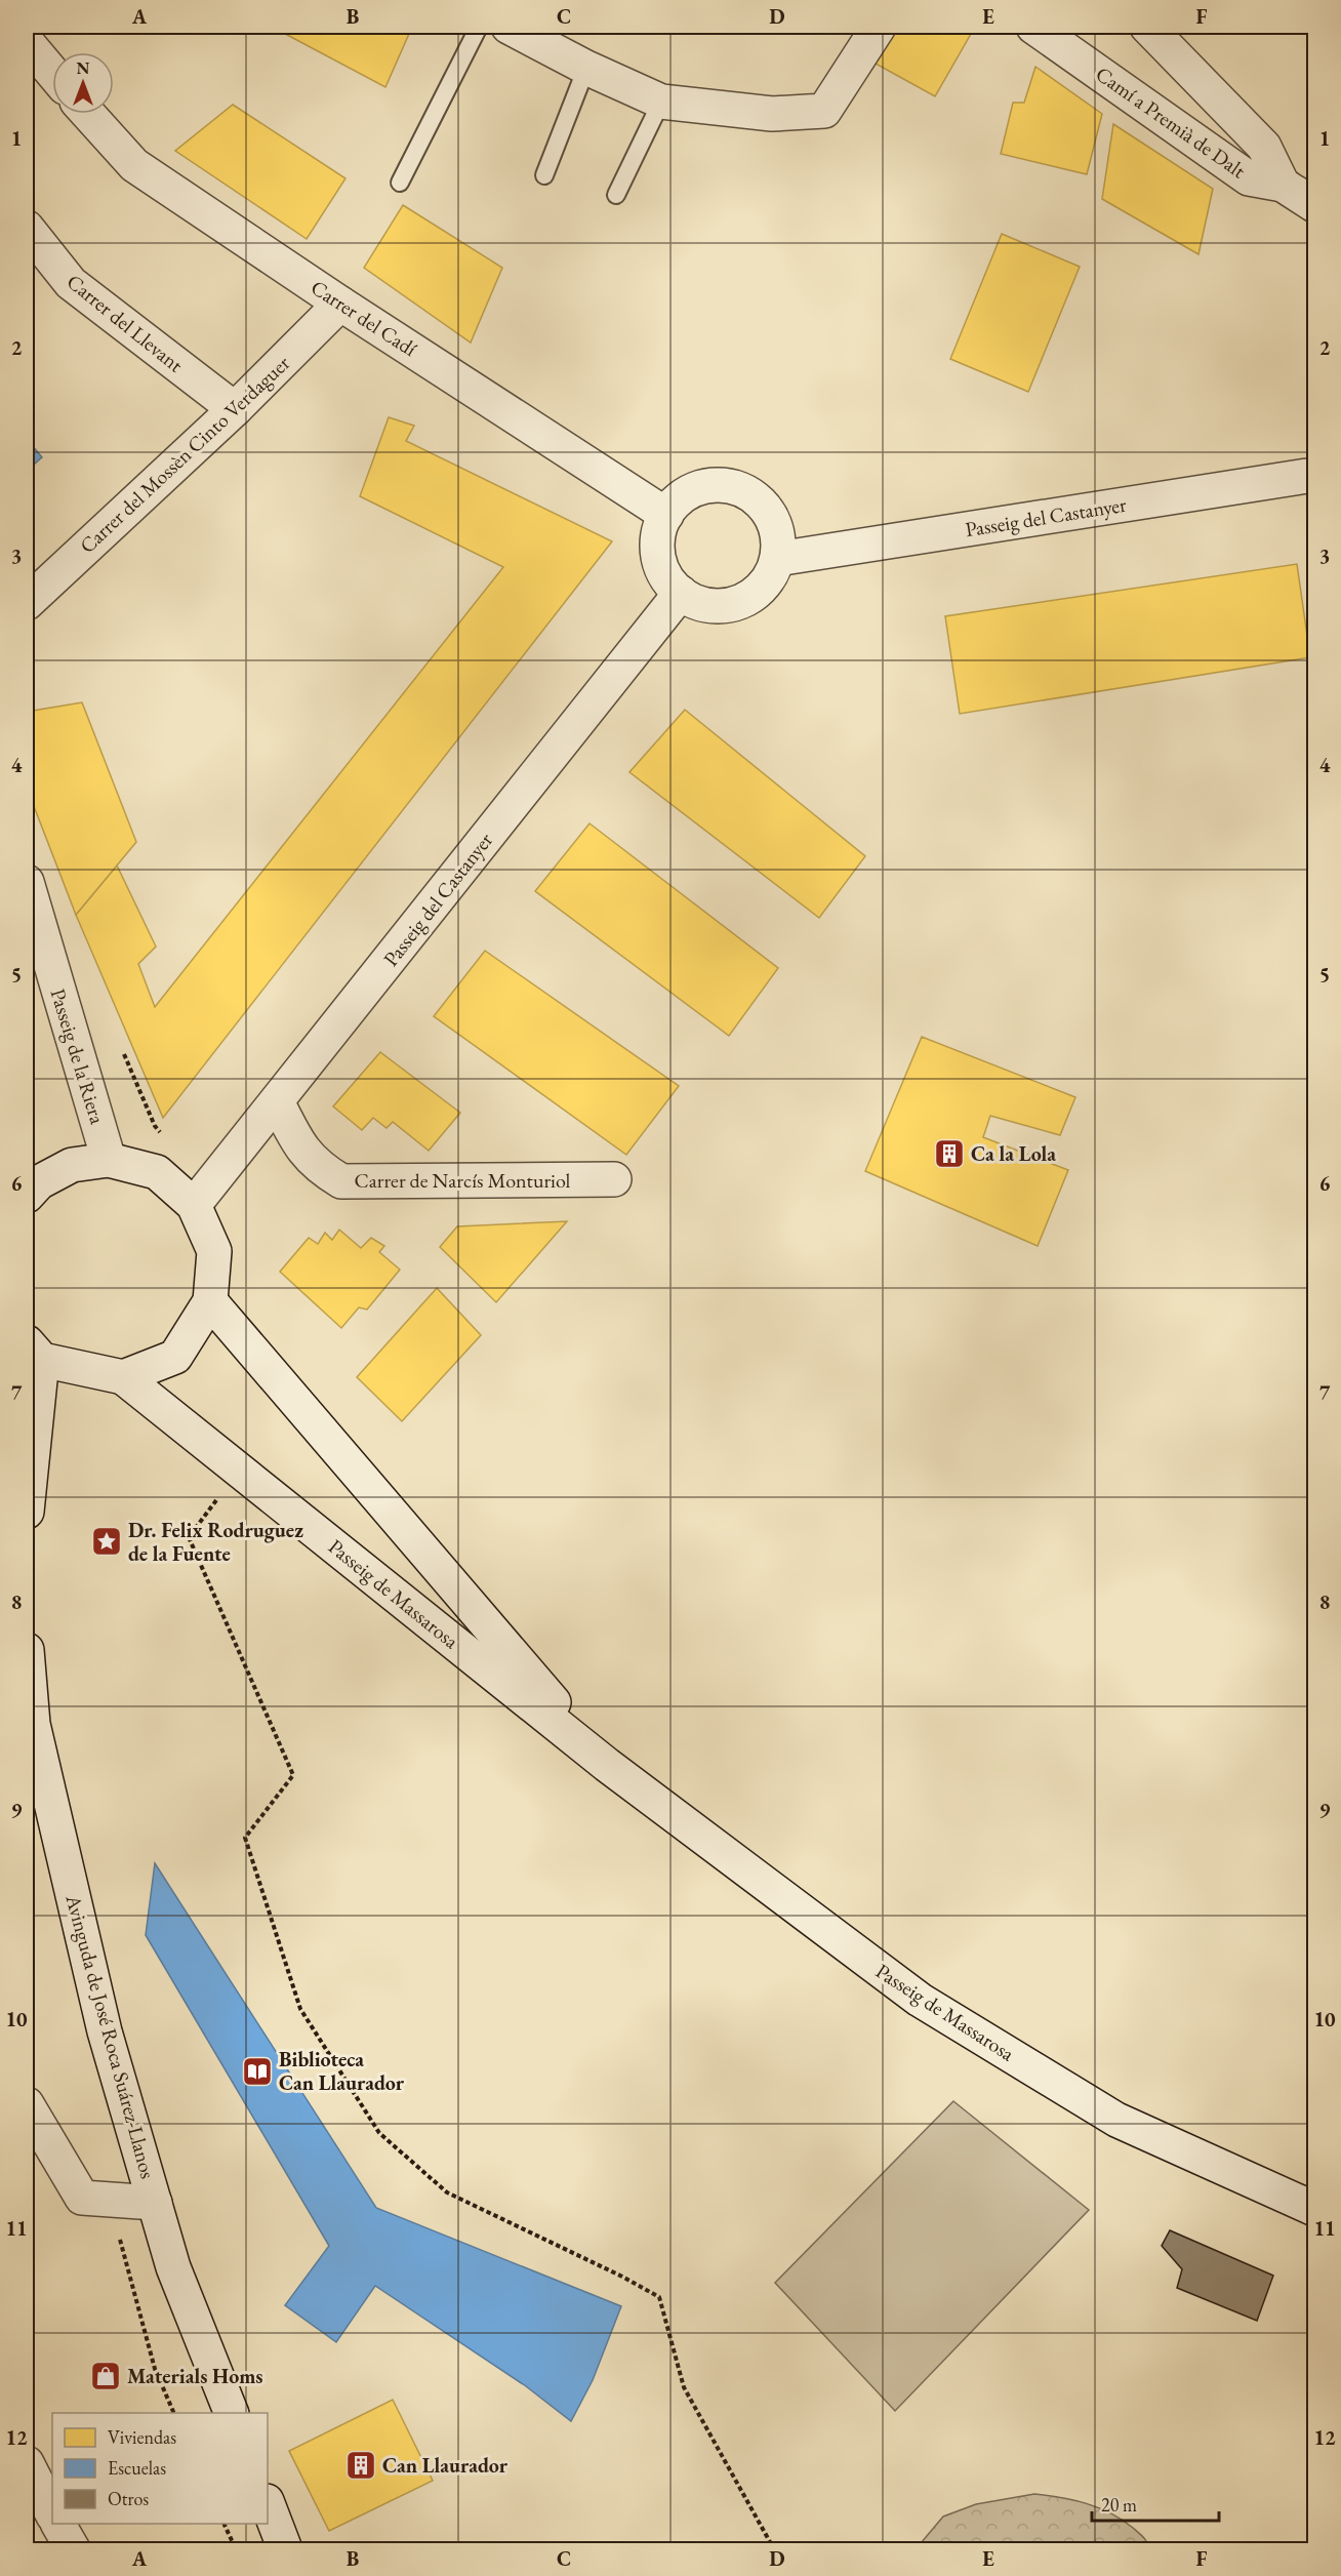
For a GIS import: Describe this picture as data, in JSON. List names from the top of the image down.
{
  "streets": {
    "street": [
      "Camí a Premià de Dalt",
      "Carrer del Cadí",
      "Carrer del Llevant",
      "Carrer del Mossèn Cinto Verdaguer",
      "Passeig del Castanyer",
      "Passeig de la Riera",
      "Carrer de Narcís Monturiol",
      "Passeig de Massarosa",
      "Avinguda de José Roca Suárez-Llanos"
    ]
  },
  "crossings": [
    ["Carrer del Cadí", "Carrer del Mossèn Cinto Verdaguer"],
    ["Carrer del Cadí", "Passeig del Castanyer"],
    ["Carrer del Llevant", "Carrer del Mossèn Cinto Verdaguer"],
    ["Passeig del Castanyer", "Carrer de Narcís Monturiol"]
  ],
  "places": {
    "building": ["Ca la Lola", "Can Llaurador"],
    "place": ["Dr. Felix Rodruguez de la Fuente"],
    "library": ["Biblioteca Can Llaurador"],
    "shop": ["Materials Homs"]
  },
  "legend": ["Viviendas", "Escuelas", "Otros"],
  "scale_bar": "20 m",
  "north": "top",
  "grid": {
    "columns": [
      "A",
      "B",
      "C",
      "D",
      "E",
      "F"
    ],
    "rows": [
      "1",
      "2",
      "3",
      "4",
      "5",
      "6",
      "7",
      "8",
      "9",
      "10",
      "11",
      "12"
    ]
  }
}
